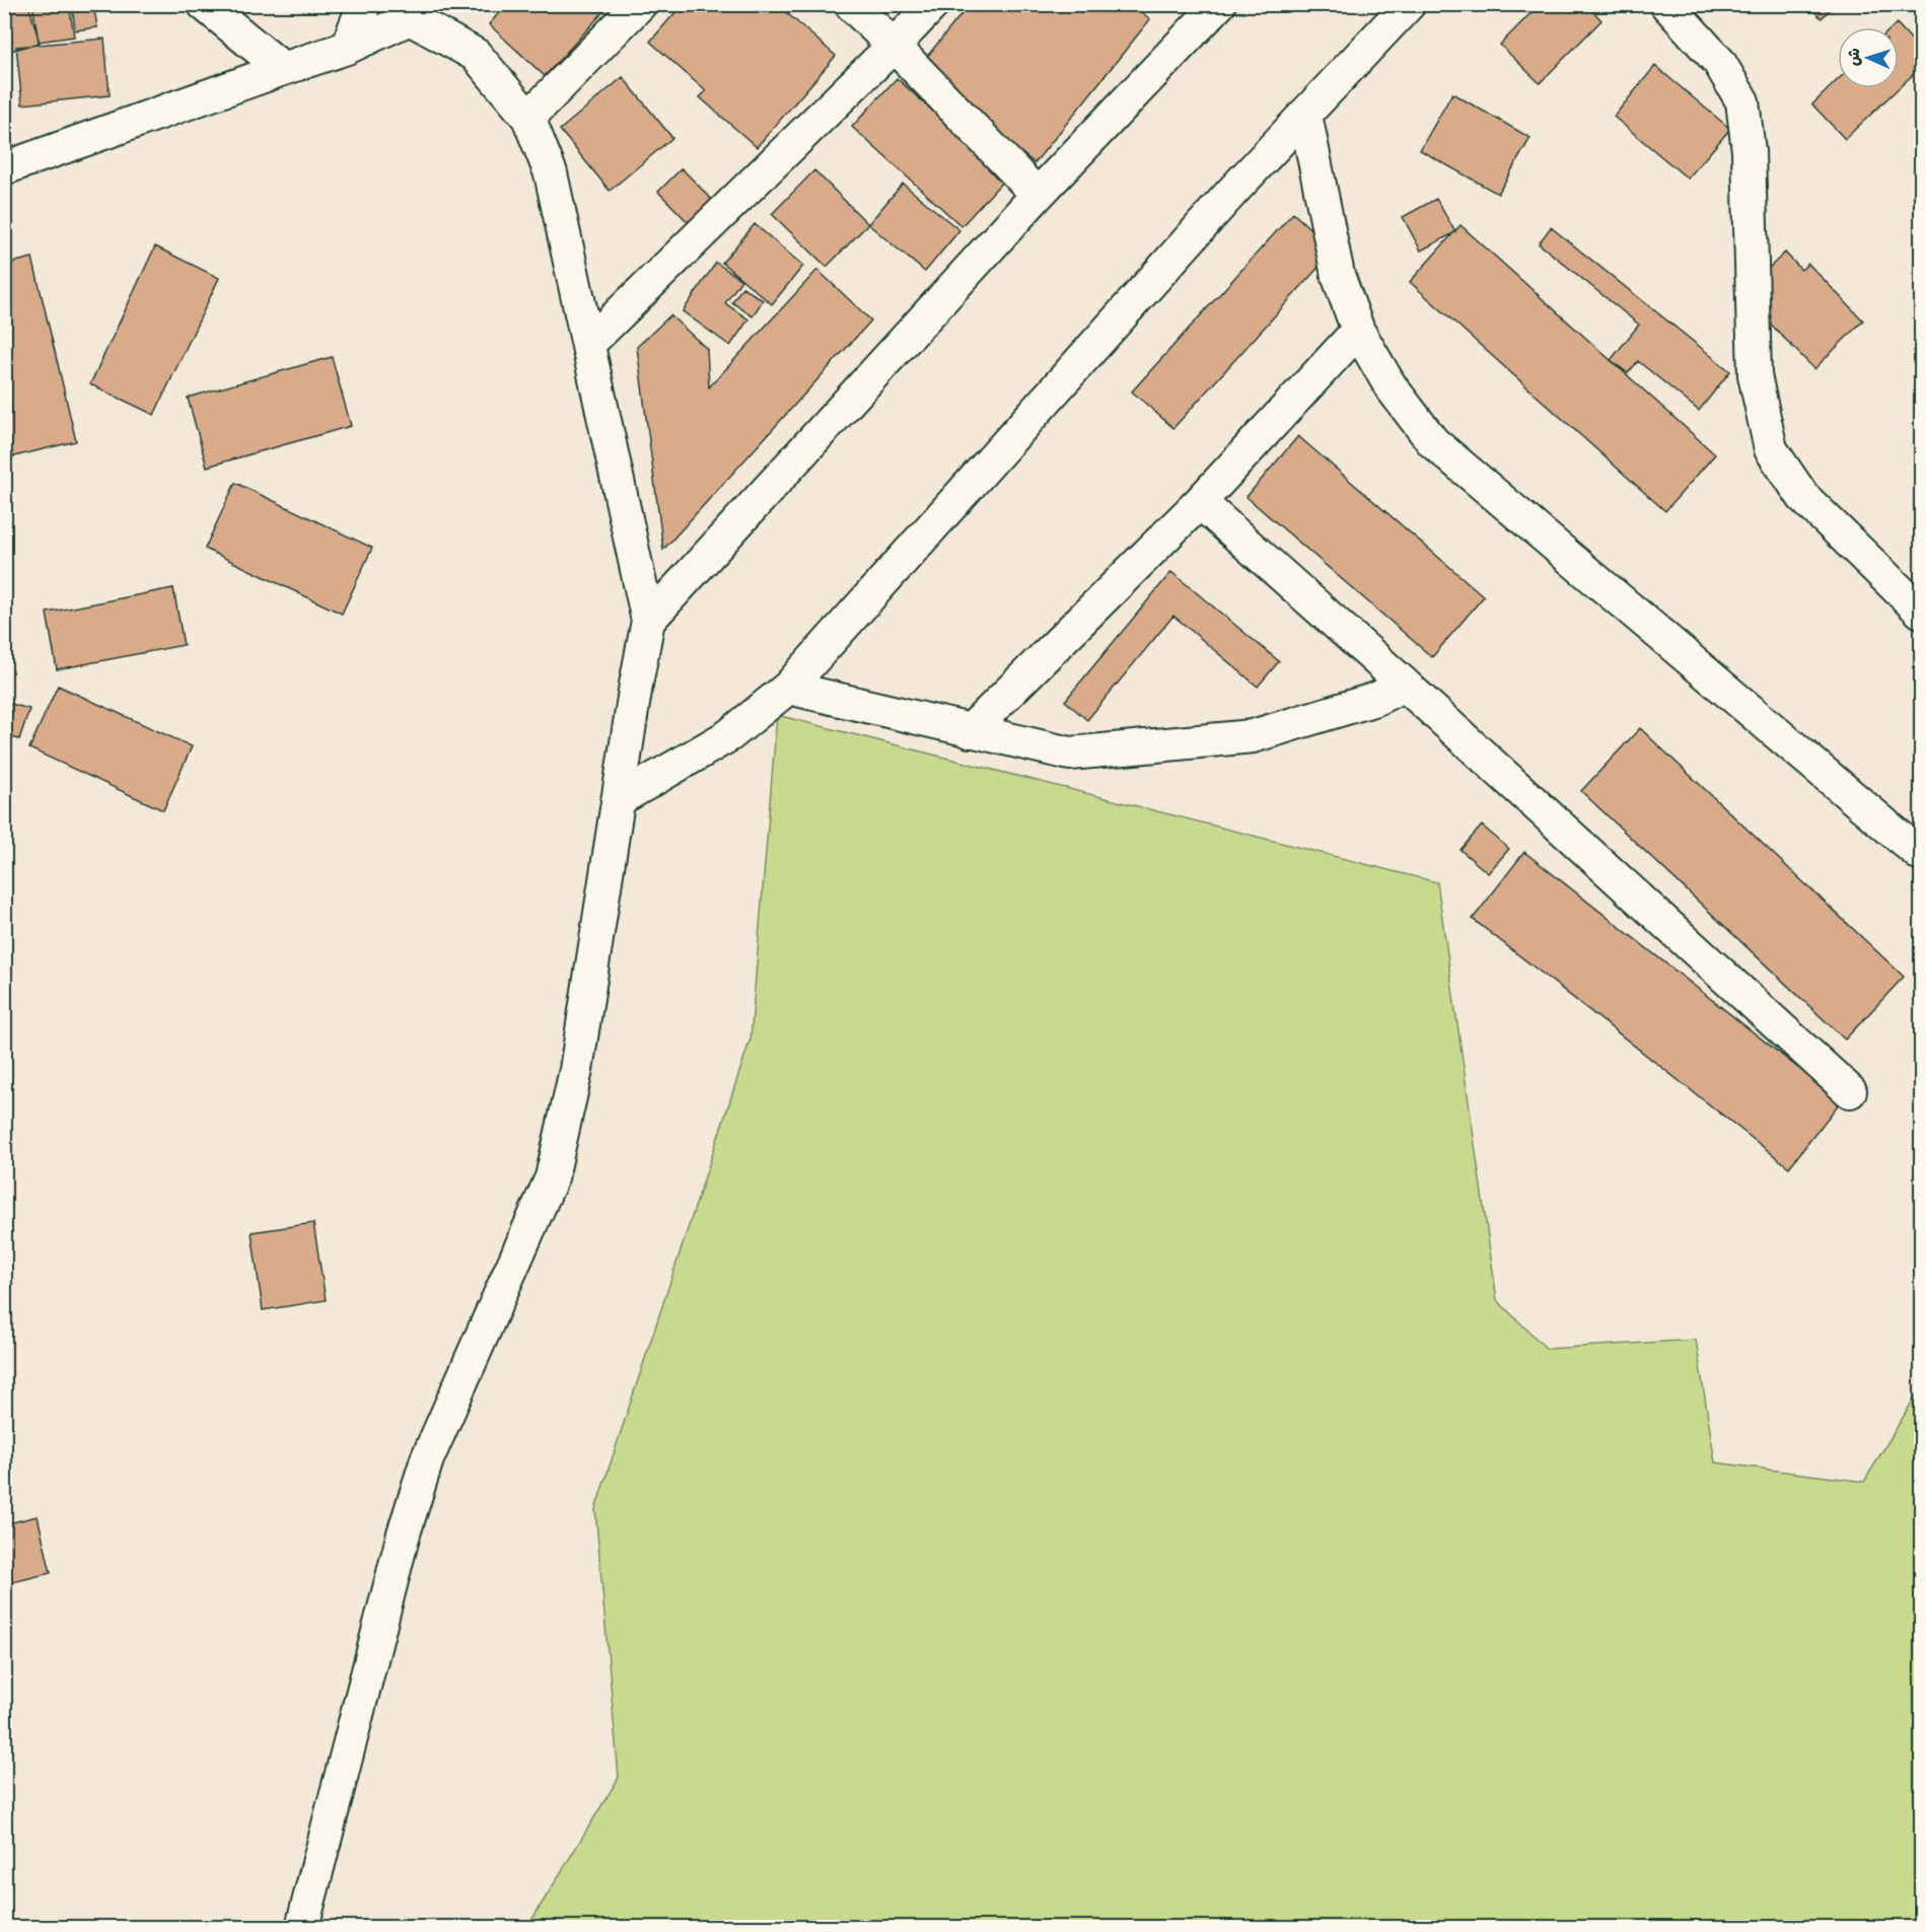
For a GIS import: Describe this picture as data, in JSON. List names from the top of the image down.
{
  "north": "left"
}
